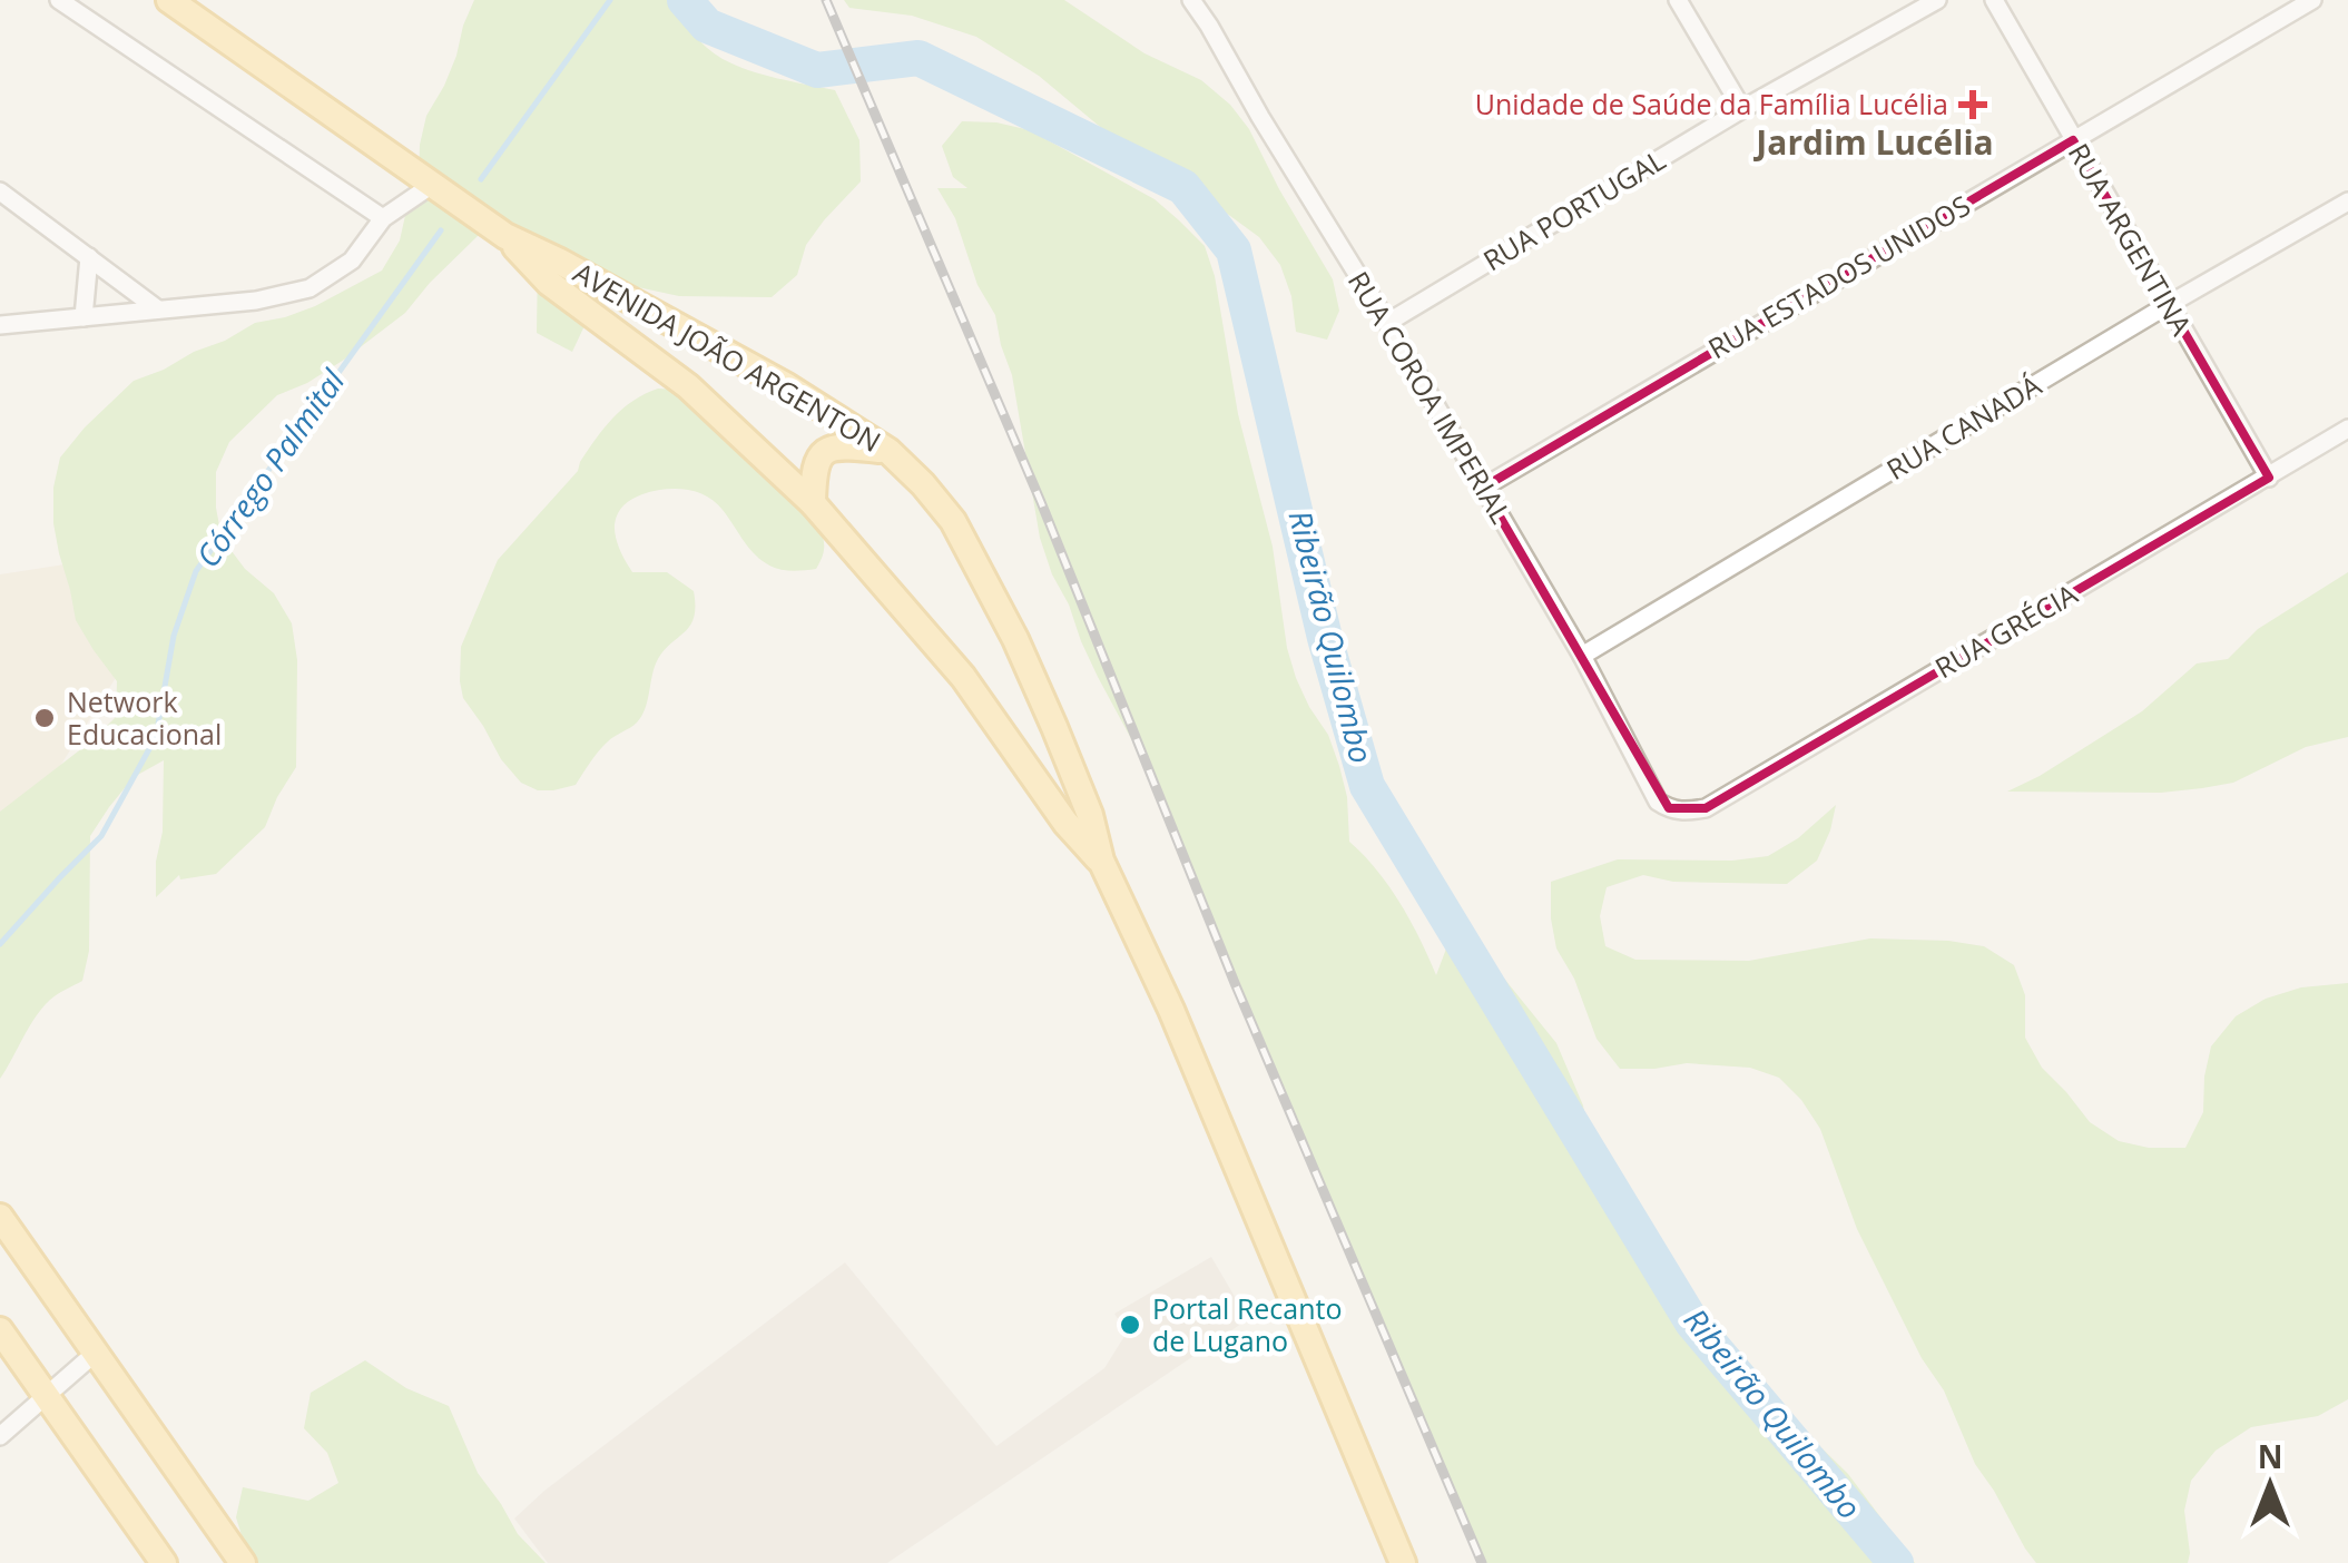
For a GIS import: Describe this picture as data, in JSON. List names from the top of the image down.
{
  "streets": {
    "main road": ["AVENIDA JOÃO ARGENTON"],
    "street": [
      "RUA PORTUGAL",
      "RUA ARGENTINA",
      "RUA ESTADOS UNIDOS",
      "RUA COROA IMPERIAL",
      "RUA CANADÁ",
      "RUA GRÉCIA"
    ]
  },
  "crossings": [
    ["RUA PORTUGAL", "RUA COROA IMPERIAL"],
    ["RUA ARGENTINA", "RUA ESTADOS UNIDOS"],
    ["RUA ARGENTINA", "RUA CANADÁ"],
    ["RUA ARGENTINA", "RUA GRÉCIA"],
    ["RUA ESTADOS UNIDOS", "RUA COROA IMPERIAL"],
    ["RUA COROA IMPERIAL", "RUA CANADÁ"],
    ["RUA COROA IMPERIAL", "RUA GRÉCIA"]
  ],
  "districts": ["Jardim Lucélia"],
  "water": ["Córrego Palmital", "Ribeirão Quilombo"],
  "places": {
    "health": ["Unidade de Saúde da Família Lucélia"],
    "other": ["Network Educacional", "Portal Recanto de Lugano"]
  },
  "north": "top"
}
